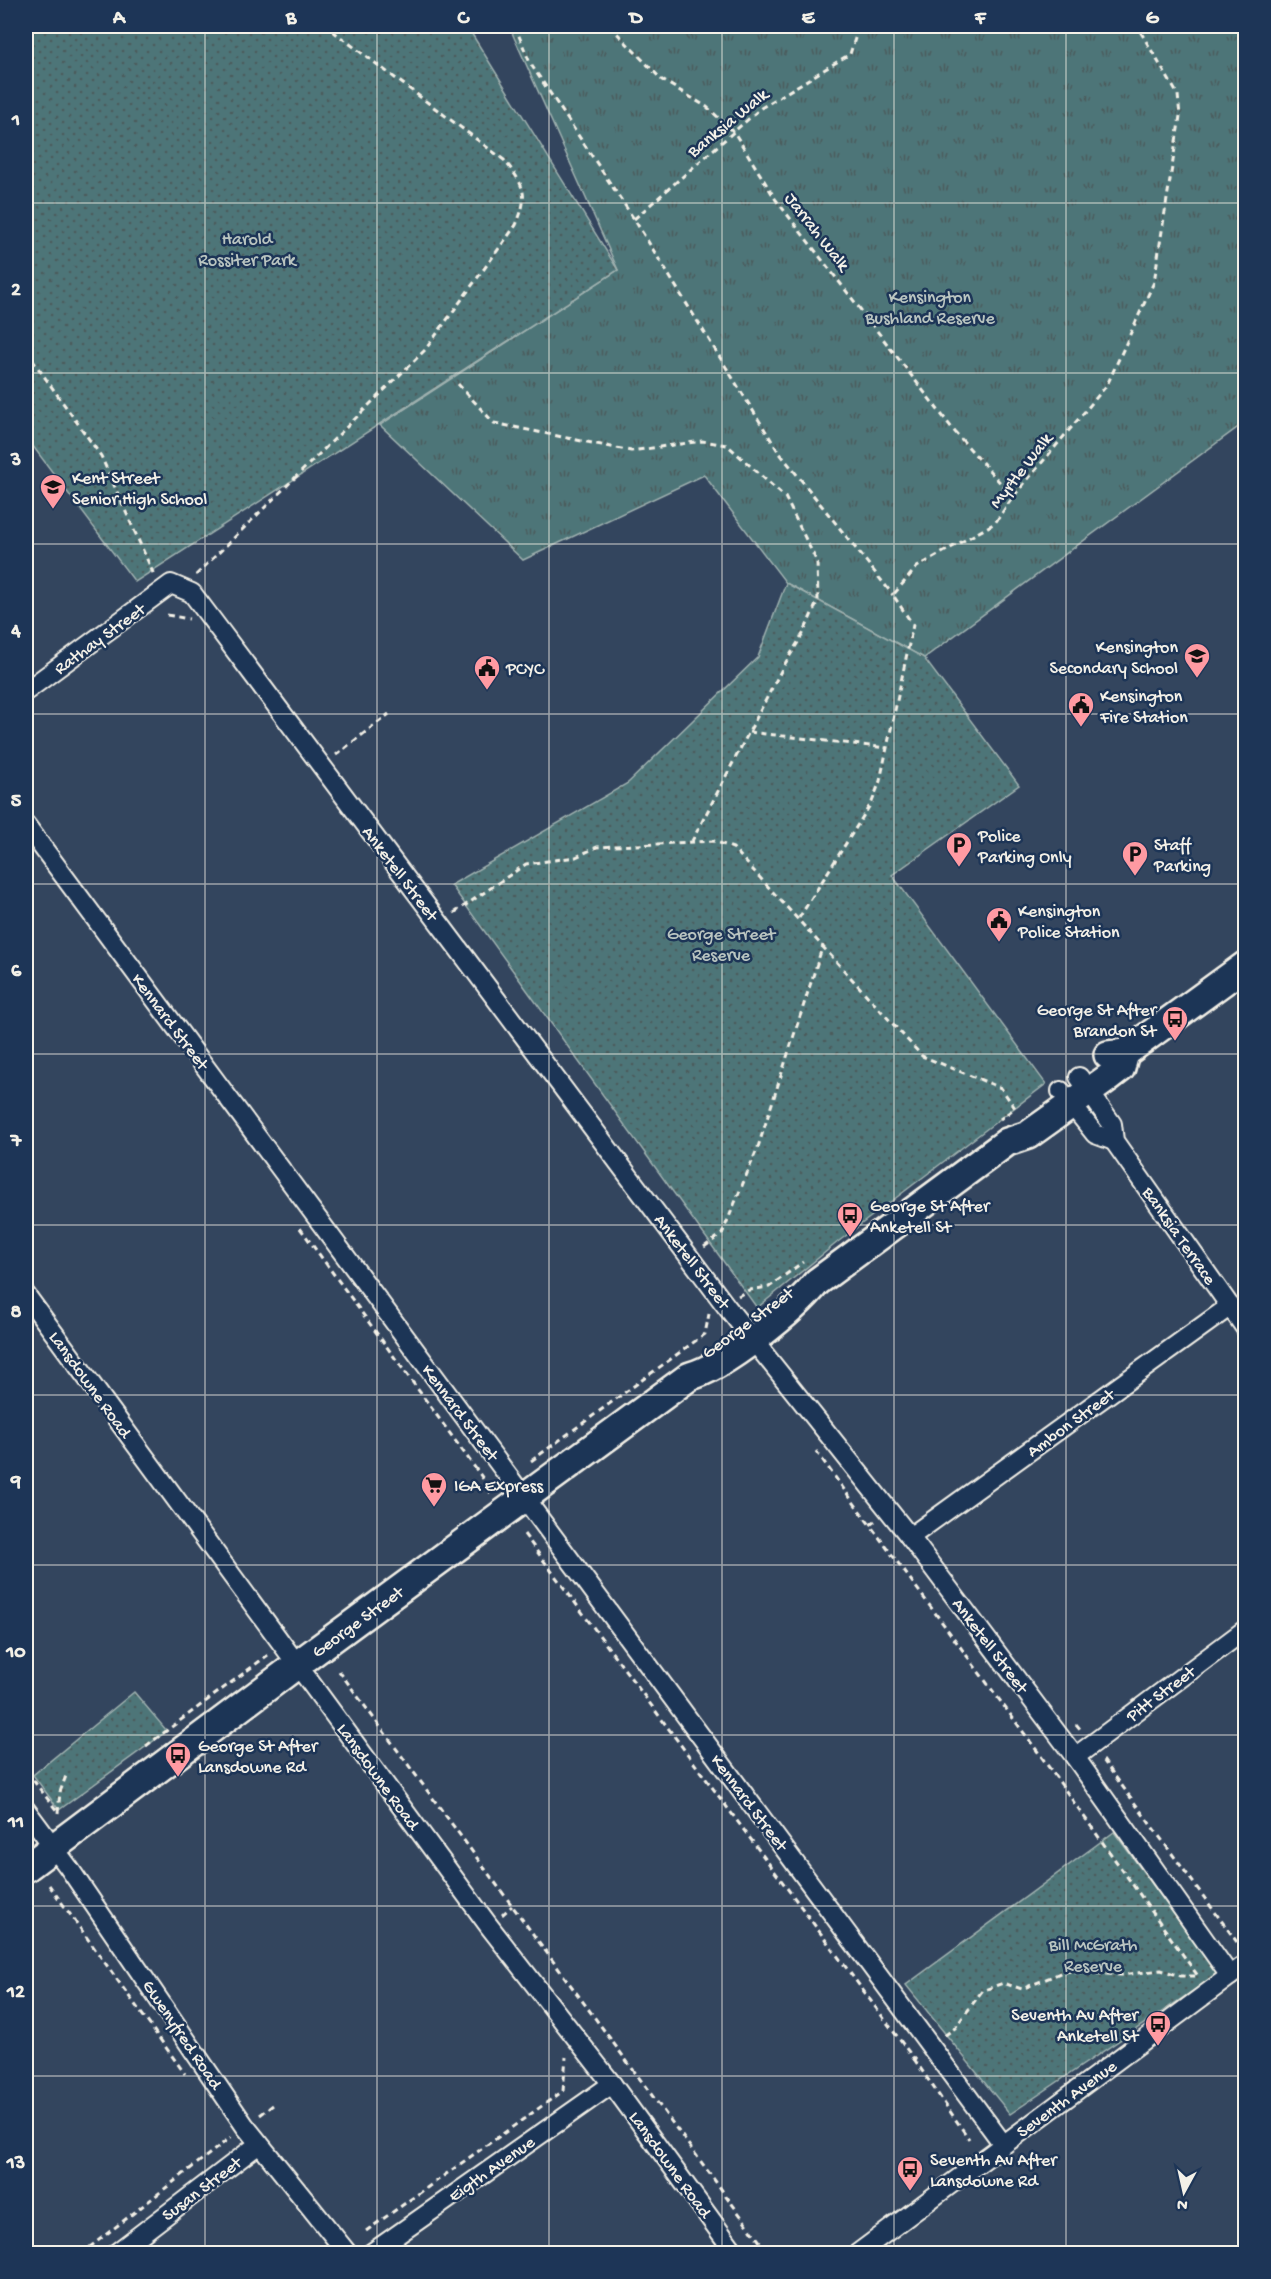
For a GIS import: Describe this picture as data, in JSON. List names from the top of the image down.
{
  "streets": {
    "main road": ["George Street"],
    "street": [
      "Rathay Street",
      "Anketell Street",
      "Kennard Street",
      "Banksia Terrace",
      "Lansdowne Road",
      "Ambon Street",
      "Pitt Street",
      "Gwenyfred Road",
      "Seventh Avenue",
      "Eigth Avenue",
      "Susan Street"
    ],
    "path": ["Banksia Walk", "Jarrah Walk", "Myrtle Walk"]
  },
  "crossings": [
    ["Banksia Walk", "Jarrah Walk"],
    ["Jarrah Walk", "Myrtle Walk"],
    ["Rathay Street", "Anketell Street"],
    ["Anketell Street", "George Street"],
    ["Anketell Street", "Ambon Street"],
    ["Anketell Street", "Pitt Street"],
    ["Anketell Street", "Seventh Avenue"],
    ["Kennard Street", "George Street"],
    ["Kennard Street", "Seventh Avenue"],
    ["Banksia Terrace", "George Street"],
    ["Banksia Terrace", "Ambon Street"],
    ["George Street", "Lansdowne Road"],
    ["George Street", "Gwenyfred Road"],
    ["Lansdowne Road", "Eigth Avenue"],
    ["Gwenyfred Road", "Susan Street"]
  ],
  "parks": [
    "Harold Rossiter Park",
    "Kensington Bushland Reserve",
    "George Street Reserve",
    "Bill McGrath Reserve"
  ],
  "places": {
    "school or university": ["Kent Street Senior High School", "Kensington Secondary School"],
    "public building": ["PCYC", "Kensington Fire Station", "Kensington Police Station"],
    "parking": ["Police Parking Only", "Staff Parking"],
    "bus stop": [
      "George St After Brandon St",
      "George St After Anketell St",
      "George St After Lansdowne Rd",
      "Seventh Av After Anketell St",
      "Seventh Av After Lansdowne Rd"
    ],
    "supermarket": ["IGA Express"]
  },
  "north": "bottom",
  "grid": {
    "columns": [
      "A",
      "B",
      "C",
      "D",
      "E",
      "F",
      "G"
    ],
    "rows": [
      "1",
      "2",
      "3",
      "4",
      "5",
      "6",
      "7",
      "8",
      "9",
      "10",
      "11",
      "12",
      "13"
    ]
  }
}
